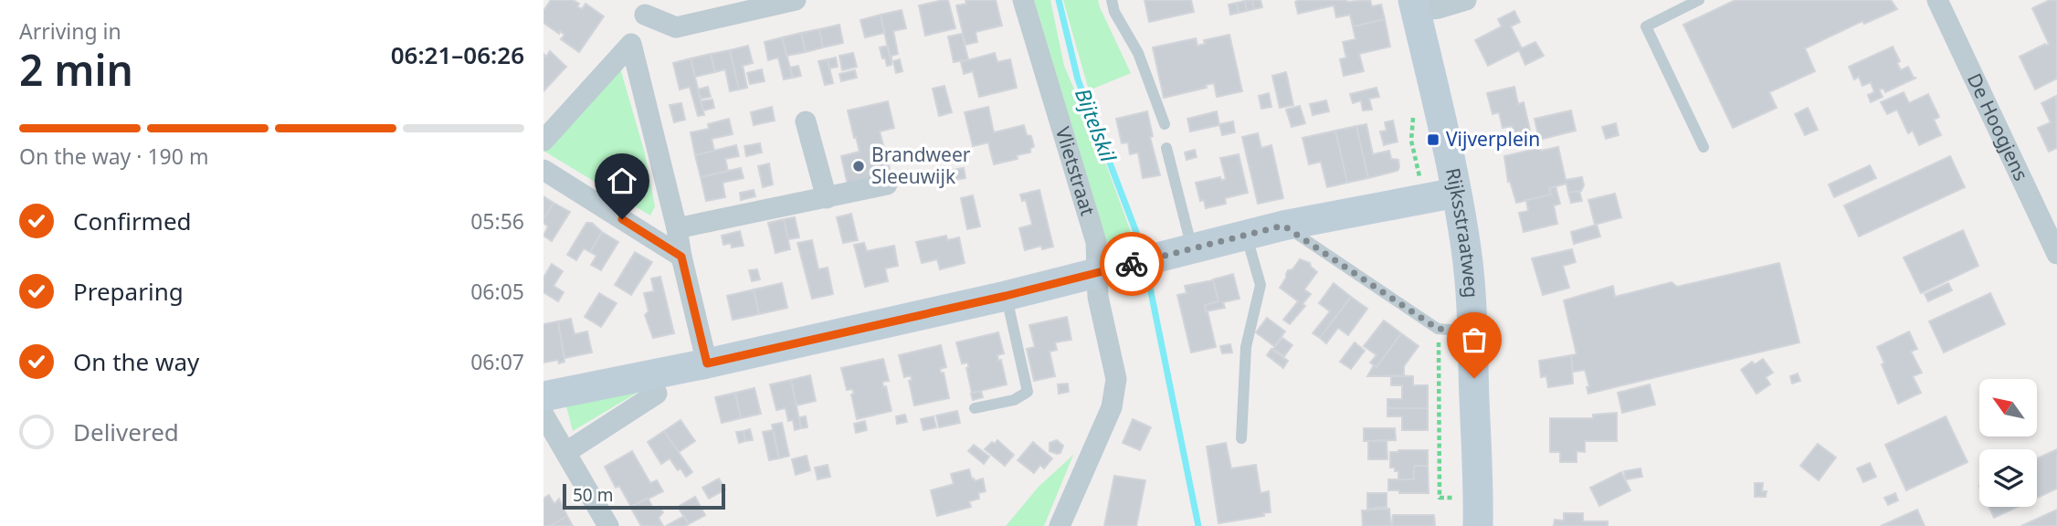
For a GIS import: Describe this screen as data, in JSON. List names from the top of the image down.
{
  "streets": {
    "street": ["De Hoogjens", "Vlietstraat", "Rijksstraatweg"]
  },
  "water": ["Bijtelskil"],
  "places": {
    "transit": ["Vijverplein"],
    "other": ["Brandweer Sleeuwijk"]
  },
  "scale_bar": "50 m",
  "north": "top left",
  "page": {
    "heading": ["2 min", "Arriving in", "06:21–06:26"],
    "bar": "On the way · 190 m",
    "list": [
      ["Confirmed", "05:56"],
      ["Preparing", "06:05"],
      ["On the way", "06:07"],
      "Delivered"
    ],
    "scale": "50 m"
  }
}
